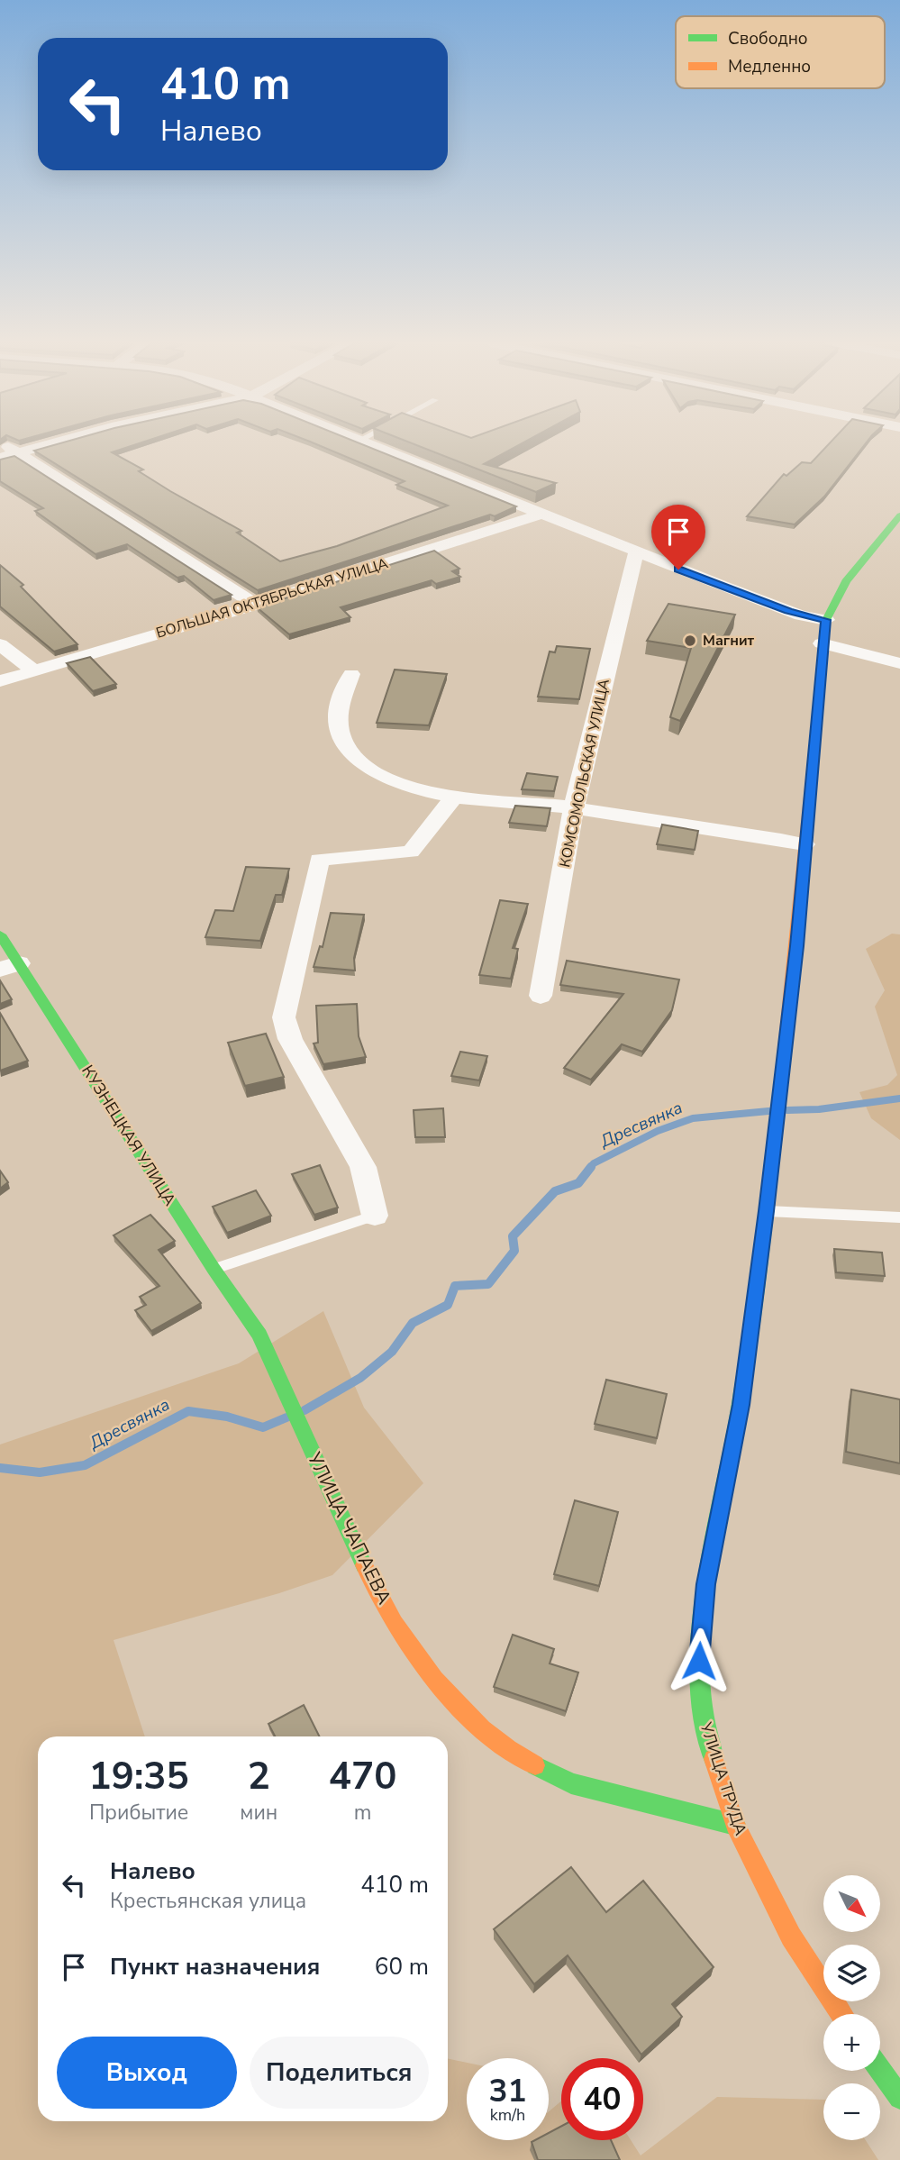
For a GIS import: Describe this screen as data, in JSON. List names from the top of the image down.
{
  "streets": {
    "street": [
      "БОЛЬШАЯ ОКТЯБРЬСКАЯ УЛИЦА",
      "КОМСОМОЛЬСКАЯ УЛИЦА",
      "КУЗНЕЦКАЯ УЛИЦА",
      "УЛИЦА ЧАПАЕВА",
      "УЛИЦА ТРУДА"
    ]
  },
  "crossings": [
    ["КУЗНЕЦКАЯ УЛИЦА", "УЛИЦА ЧАПАЕВА"],
    ["УЛИЦА ЧАПАЕВА", "УЛИЦА ТРУДА"]
  ],
  "water": ["Дресвянка"],
  "places": ["Магнит"],
  "legend": ["Свободно", "Медленно"],
  "north": "bottom right",
  "page": {
    "turn": ["410 m", "Налево"],
    "eta": [
      "19:35",
      "Прибытие",
      "2",
      "мин",
      "470",
      "m"
    ],
    "list": [
      {
        "name": "Налево",
        "note": "Крестьянская улица",
        "value": "410 m"
      },
      {
        "name": "Пункт назначения",
        "value": "60 m"
      }
    ],
    "map_buttons": ["+", "−"],
    "buttons": ["Выход", "Поделиться"],
    "speed": "31 km/h",
    "limit": "40"
  }
}
